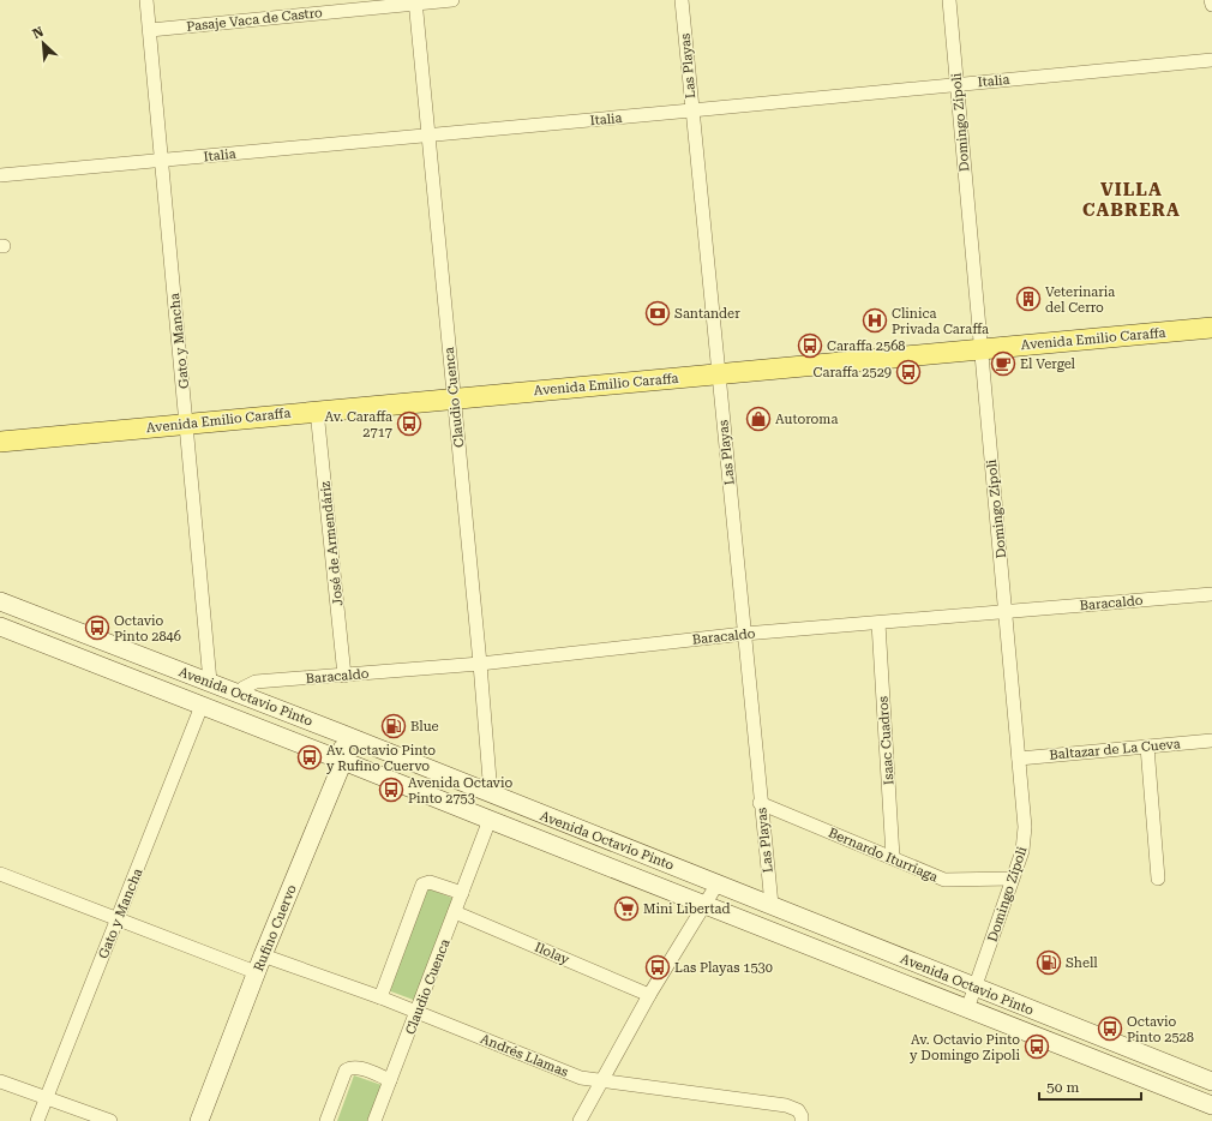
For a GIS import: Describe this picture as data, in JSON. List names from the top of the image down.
{
  "streets": {
    "main road": ["Avenida Emilio Caraffa", "Avenida Octavio Pinto", "Rufino Cuervo"],
    "street": [
      "Pasaje Vaca de Castro",
      "Las Playas",
      "Italia",
      "Domingo Zípoli",
      "Gato y Mancha",
      "Claudio Cuenca",
      "José de Armendáriz",
      "Baracaldo",
      "Isaac Cuadros",
      "Baltazar de La Cueva",
      "Bernardo Iturriaga",
      "Ilolay",
      "Andrés Llamas"
    ]
  },
  "crossings": [
    ["Pasaje Vaca de Castro", "Gato y Mancha"],
    ["Pasaje Vaca de Castro", "Claudio Cuenca"],
    ["Las Playas", "Italia"],
    ["Las Playas", "Avenida Emilio Caraffa"],
    ["Las Playas", "Baracaldo"],
    ["Las Playas", "Avenida Octavio Pinto"],
    ["Las Playas", "Bernardo Iturriaga"],
    ["Italia", "Domingo Zípoli"],
    ["Italia", "Gato y Mancha"],
    ["Italia", "Claudio Cuenca"],
    ["Domingo Zípoli", "Avenida Emilio Caraffa"],
    ["Domingo Zípoli", "Baracaldo"],
    ["Domingo Zípoli", "Avenida Octavio Pinto"],
    ["Domingo Zípoli", "Baltazar de La Cueva"],
    ["Domingo Zípoli", "Bernardo Iturriaga"],
    ["Avenida Emilio Caraffa", "Gato y Mancha"],
    ["Avenida Emilio Caraffa", "Claudio Cuenca"],
    ["Avenida Emilio Caraffa", "José de Armendáriz"],
    ["Gato y Mancha", "Avenida Octavio Pinto"],
    ["Claudio Cuenca", "Baracaldo"],
    ["Claudio Cuenca", "Avenida Octavio Pinto"],
    ["Claudio Cuenca", "Ilolay"],
    ["Claudio Cuenca", "Andrés Llamas"],
    ["José de Armendáriz", "Baracaldo"],
    ["Baracaldo", "Avenida Octavio Pinto"],
    ["Baracaldo", "Isaac Cuadros"],
    ["Avenida Octavio Pinto", "Rufino Cuervo"],
    ["Isaac Cuadros", "Bernardo Iturriaga"],
    ["Rufino Cuervo", "Andrés Llamas"]
  ],
  "districts": ["VILLA CABRERA"],
  "places": {
    "building": ["Veterinaria del Cerro"],
    "bank": ["Santander"],
    "hospital": ["Clinica Privada Caraffa"],
    "bus stop": [
      "Caraffa 2568",
      "Caraffa 2529",
      "Av. Caraffa 2717",
      "Octavio Pinto 2846",
      "Av. Octavio Pinto y Rufino Cuervo",
      "Avenida Octavio Pinto 2753",
      "Las Playas 1530",
      "Octavio Pinto 2528",
      "Av. Octavio Pinto y Domingo Zipoli"
    ],
    "cafe": ["El Vergel"],
    "shop": ["Autoroma"],
    "fuel station": ["Blue", "Shell"],
    "supermarket": ["Mini Libertad"]
  },
  "scale_bar": "50 m",
  "north": "top left"
}
